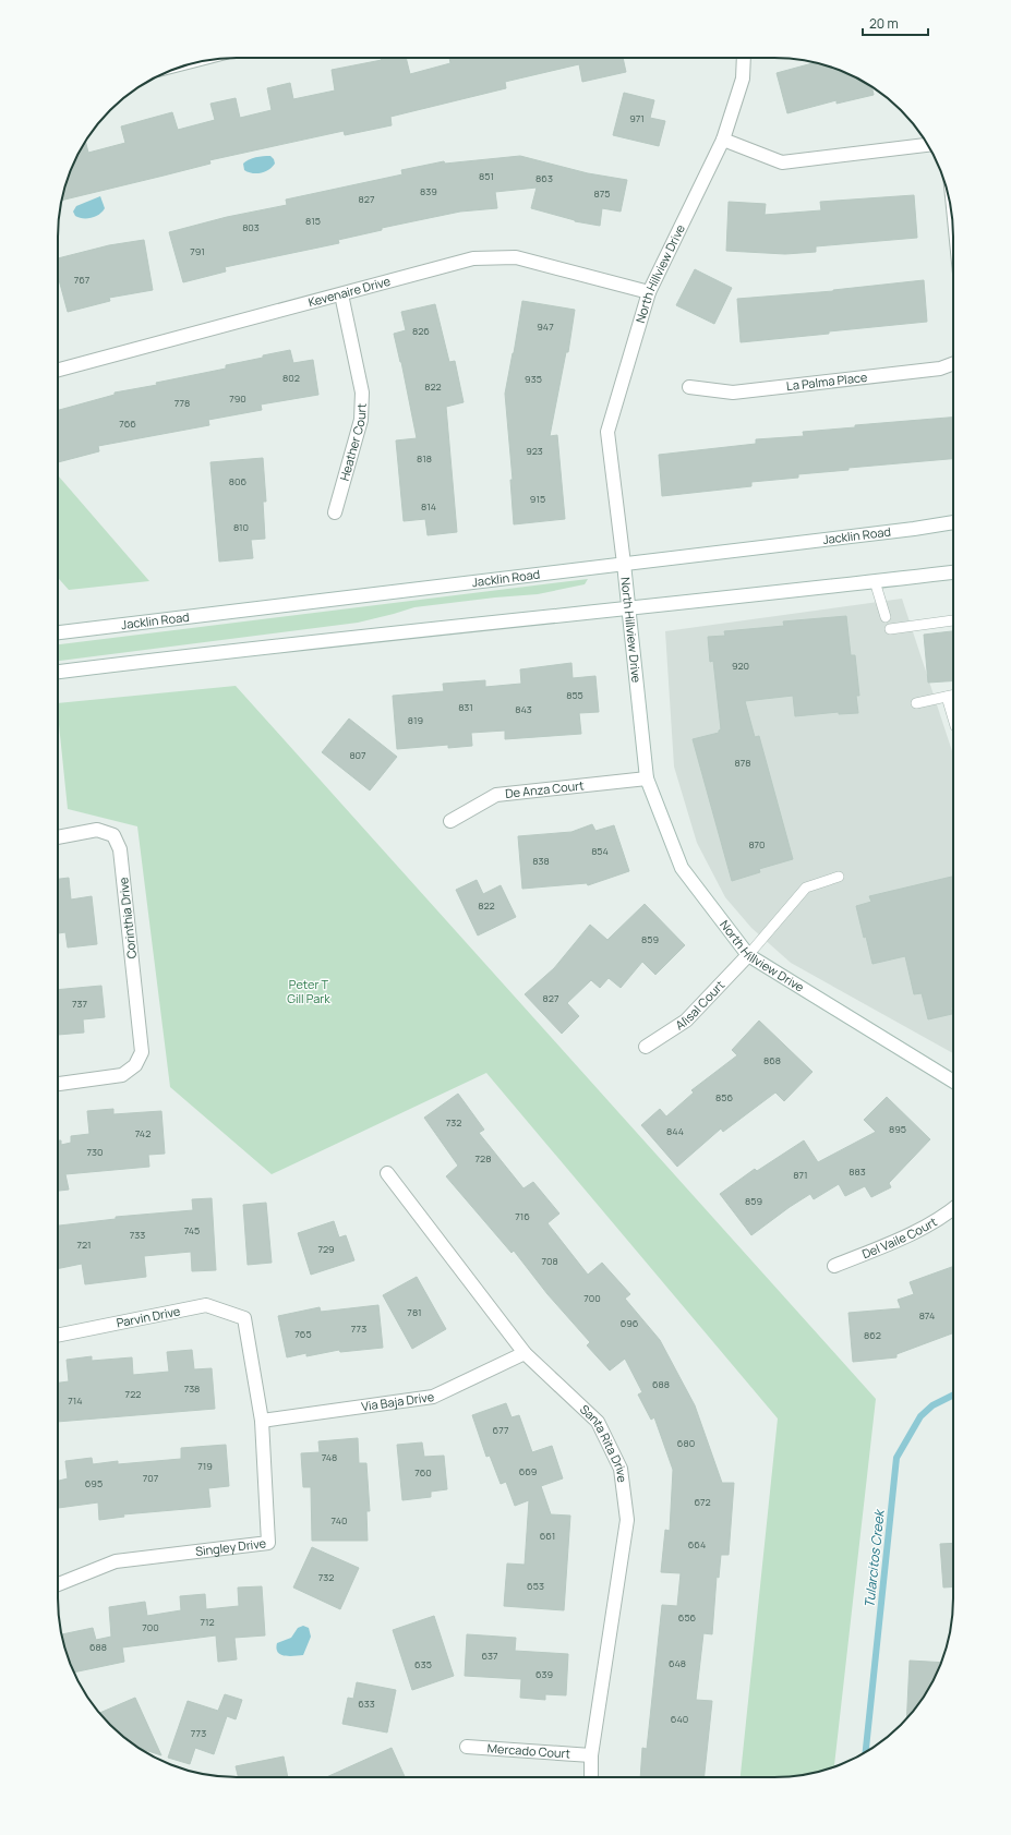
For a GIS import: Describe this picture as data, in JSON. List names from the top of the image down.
{
  "streets": {
    "street": [
      "North Hillview Drive",
      "Kevenaire Drive",
      "La Palma Place",
      "Heather Court",
      "Jacklin Road",
      "De Anza Court",
      "Corinthia Drive",
      "Alisal Court",
      "Del Vaile Court",
      "Parvin Drive",
      "Via Baja Drive",
      "Santa Rita Drive",
      "Singley Drive",
      "Mercado Court"
    ]
  },
  "crossings": [
    ["North Hillview Drive", "Kevenaire Drive"],
    ["North Hillview Drive", "Jacklin Road"],
    ["North Hillview Drive", "De Anza Court"],
    ["North Hillview Drive", "Alisal Court"],
    ["Kevenaire Drive", "Heather Court"],
    ["Parvin Drive", "Singley Drive"],
    ["Via Baja Drive", "Santa Rita Drive"],
    ["Via Baja Drive", "Singley Drive"],
    ["Santa Rita Drive", "Mercado Court"]
  ],
  "water": ["Tularcitos Creek"],
  "parks": ["Peter T Gill Park"],
  "house_numbers": [
    "971",
    "851",
    "863",
    "839",
    "875",
    "827",
    "815",
    "803",
    "791",
    "767",
    "947",
    "826",
    "802",
    "935",
    "822",
    "790",
    "778",
    "766",
    "923",
    "818",
    "806",
    "915",
    "814",
    "810",
    "920",
    "855",
    "831",
    "843",
    "819",
    "807",
    "878",
    "870",
    "854",
    "838",
    "822",
    "859",
    "827",
    "737",
    "868",
    "856",
    "732",
    "895",
    "844",
    "742",
    "730",
    "728",
    "883",
    "871",
    "859",
    "716",
    "745",
    "733",
    "721",
    "729",
    "708",
    "700",
    "781",
    "874",
    "696",
    "773",
    "765",
    "862",
    "688",
    "738",
    "722",
    "714",
    "677",
    "680",
    "748",
    "719",
    "669",
    "760",
    "707",
    "695",
    "672",
    "740",
    "661",
    "664",
    "732",
    "653",
    "656",
    "712",
    "700",
    "688",
    "637",
    "648",
    "635",
    "639",
    "633",
    "640",
    "773"
  ],
  "scale_bar": "20 m"
}
